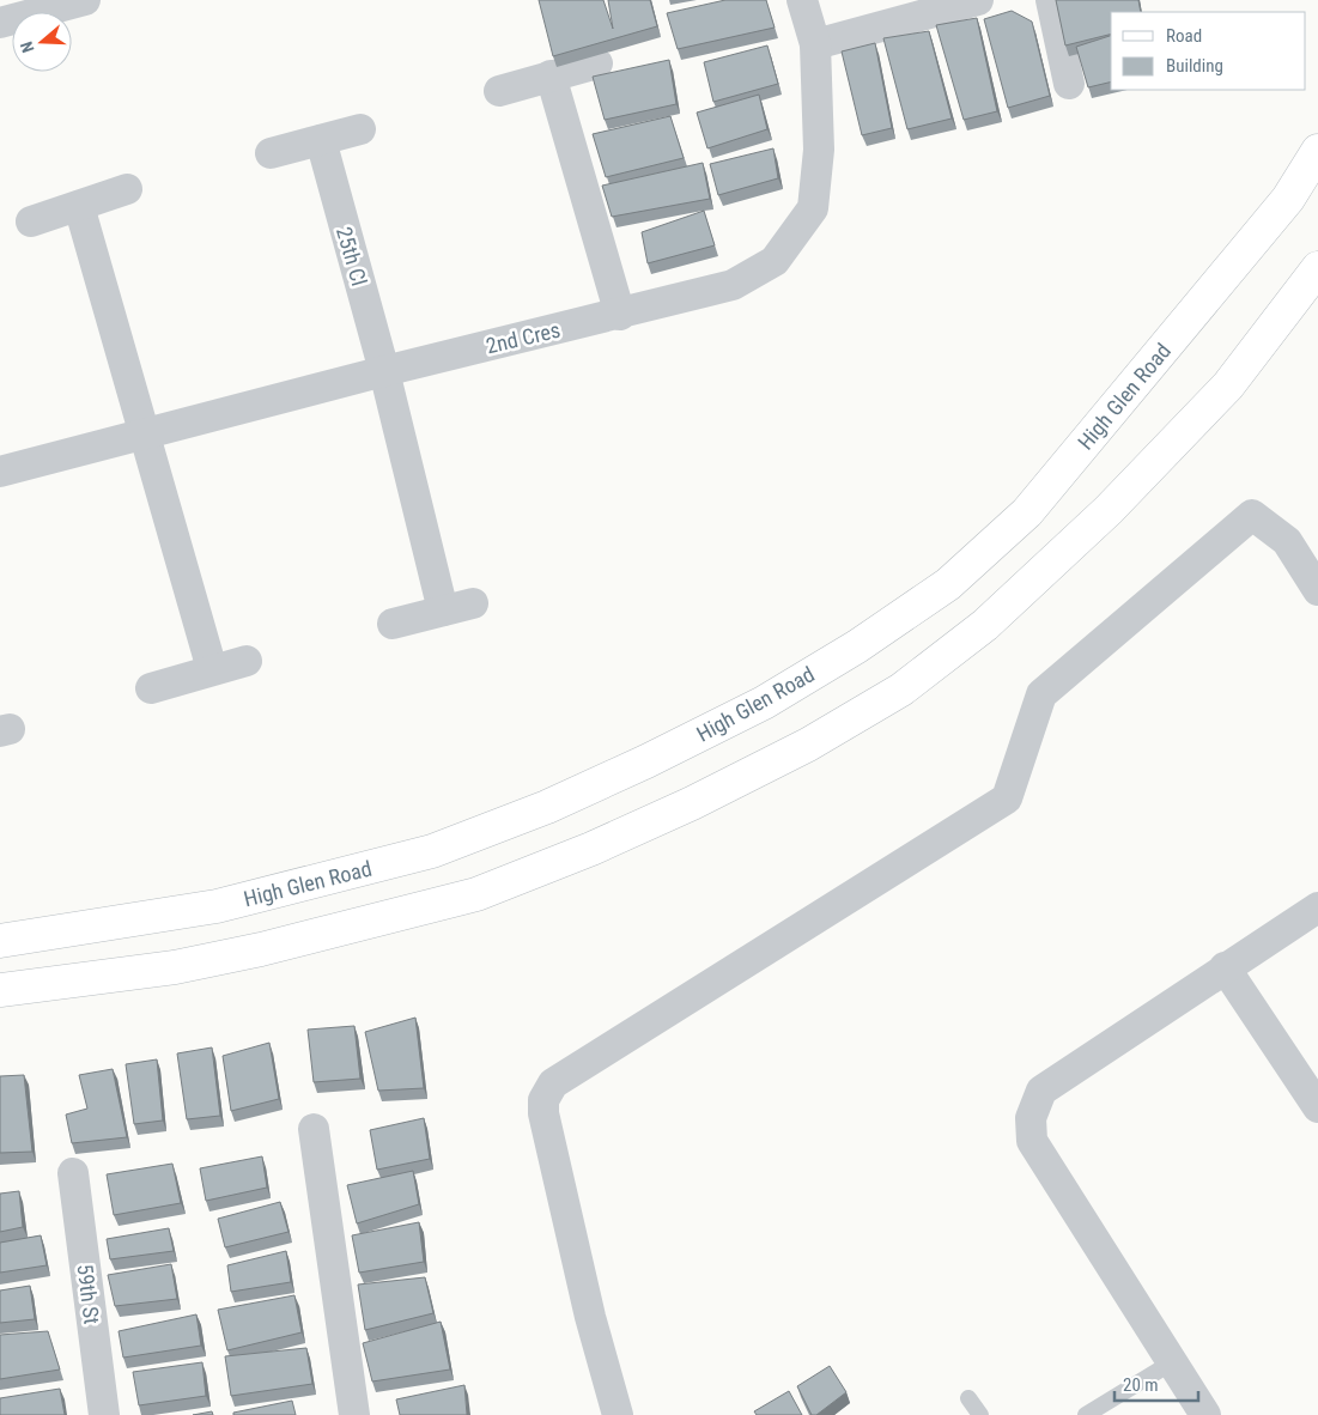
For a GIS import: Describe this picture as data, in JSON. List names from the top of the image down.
{
  "streets": {
    "main road": ["High Glen Road"],
    "street": ["25th Cl", "2nd Cres", "59th St"]
  },
  "crossings": [
    ["25th Cl", "2nd Cres"]
  ],
  "legend": ["Road", "Building"],
  "scale_bar": "20 m",
  "north": "left"
}
